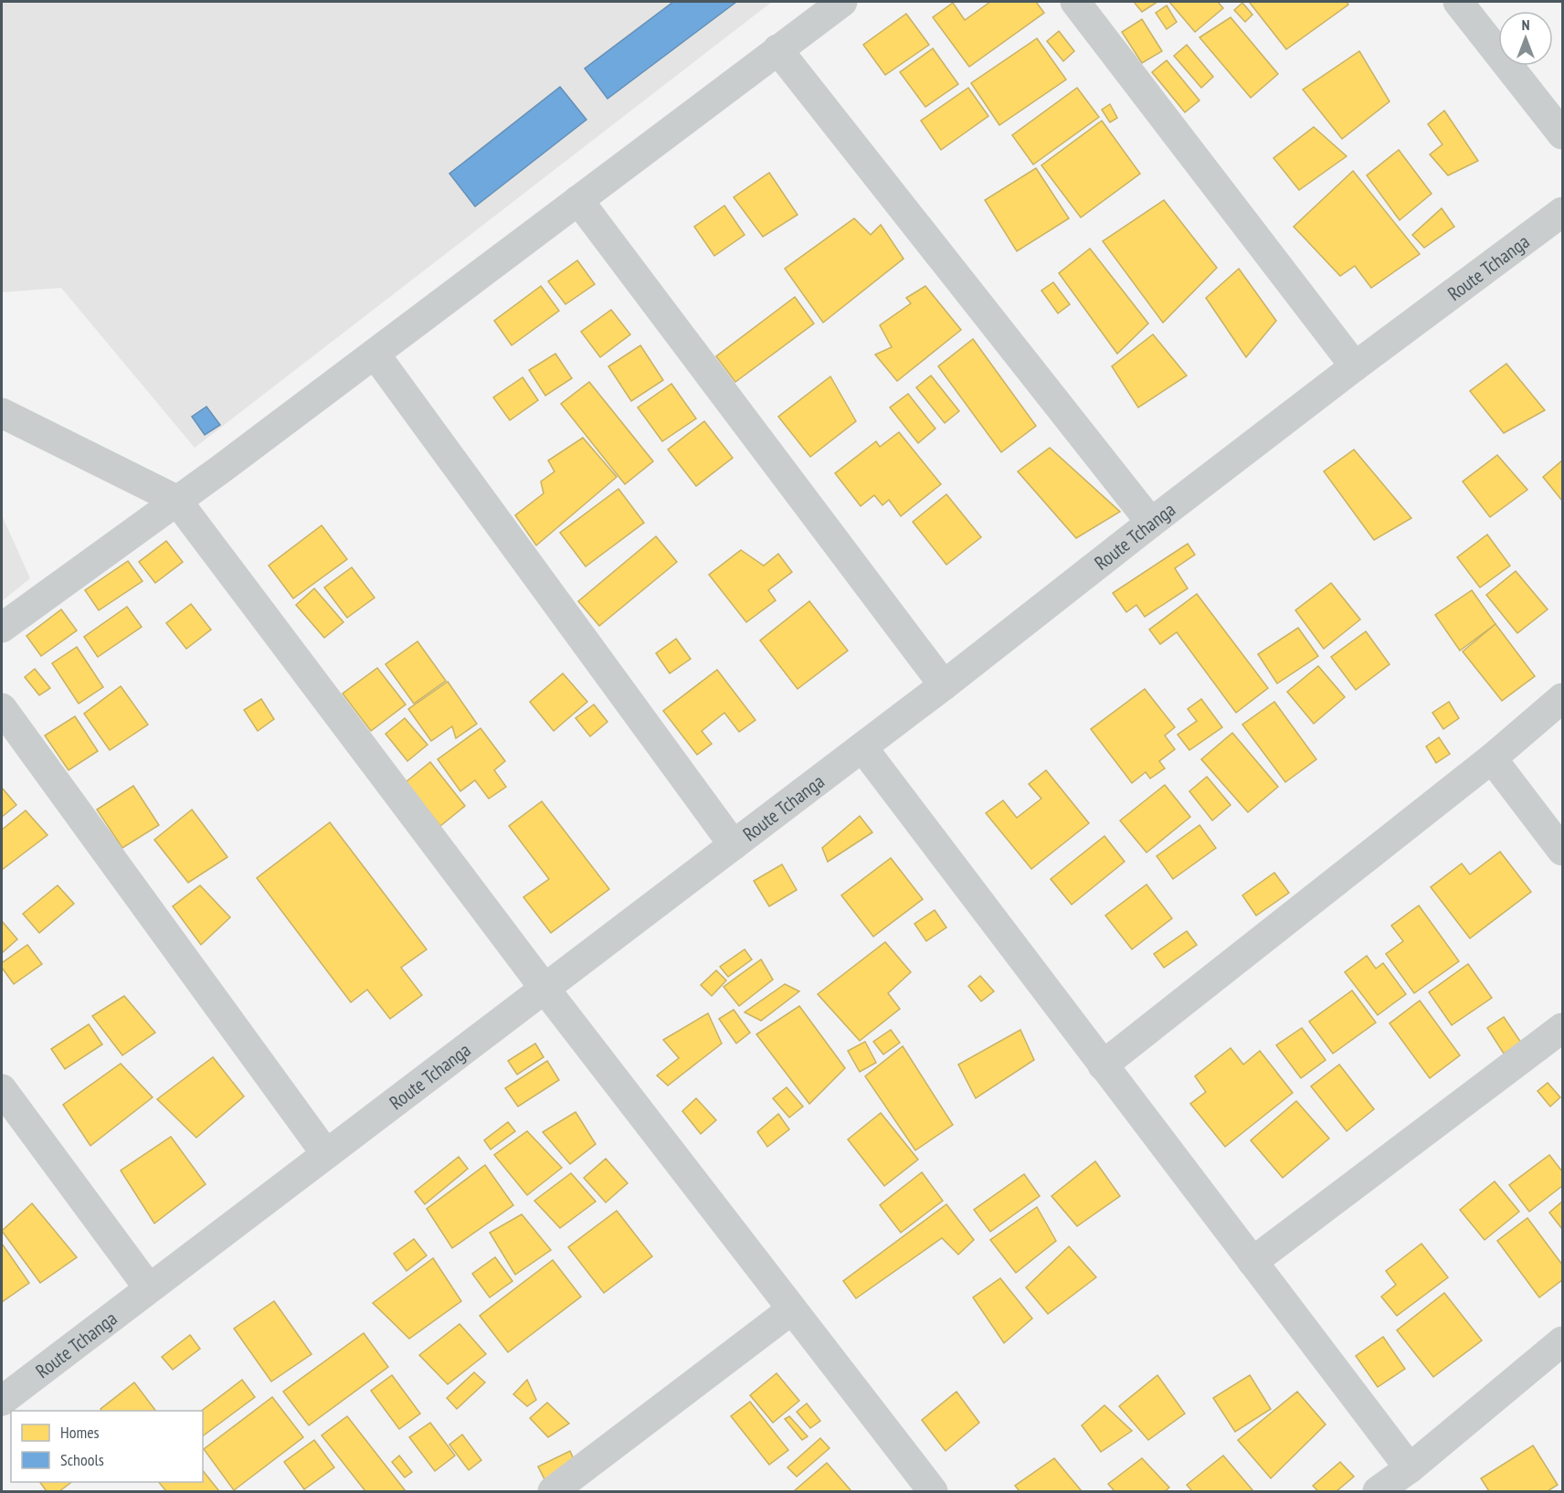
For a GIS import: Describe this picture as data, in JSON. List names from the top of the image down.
{
  "streets": {
    "street": ["Route Tchanga"]
  },
  "legend": ["Homes", "Schools"],
  "north": "top"
}
